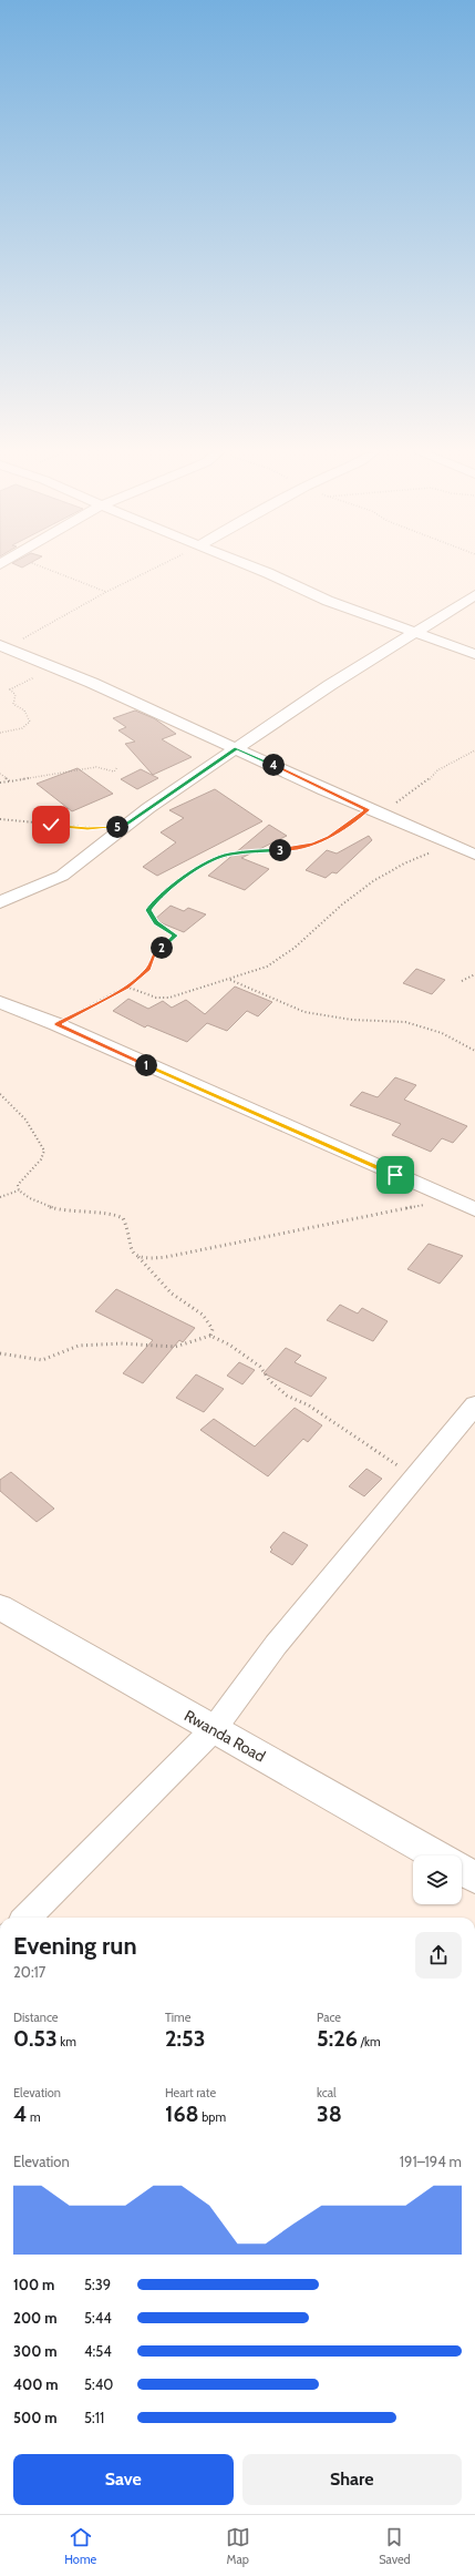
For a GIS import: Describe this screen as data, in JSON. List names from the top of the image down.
{
  "streets": {
    "highway": ["Rwanda Road"]
  },
  "page": {
    "pins": [
      "4",
      "5",
      "3",
      "2",
      "1"
    ],
    "heading": ["Evening run", "20:17"],
    "stats": [
      ["Distance", "0.53 km"],
      ["Time", "2:53"],
      ["Pace", "5:26 /km"],
      ["Elevation", "4 m"],
      ["Heart rate", "168 bpm"],
      ["kcal", "38"]
    ],
    "chart": ["Elevation", "191–194 m"],
    "list": [
      {
        "name": "100 m",
        "note": "5:39"
      },
      {
        "name": "200 m",
        "note": "5:44"
      },
      {
        "name": "300 m",
        "note": "4:54"
      },
      {
        "name": "400 m",
        "note": "5:40"
      },
      {
        "name": "500 m",
        "note": "5:11"
      }
    ],
    "buttons": ["Save", "Share"],
    "tabs": ["Home", "Map", "Saved"]
  }
}
